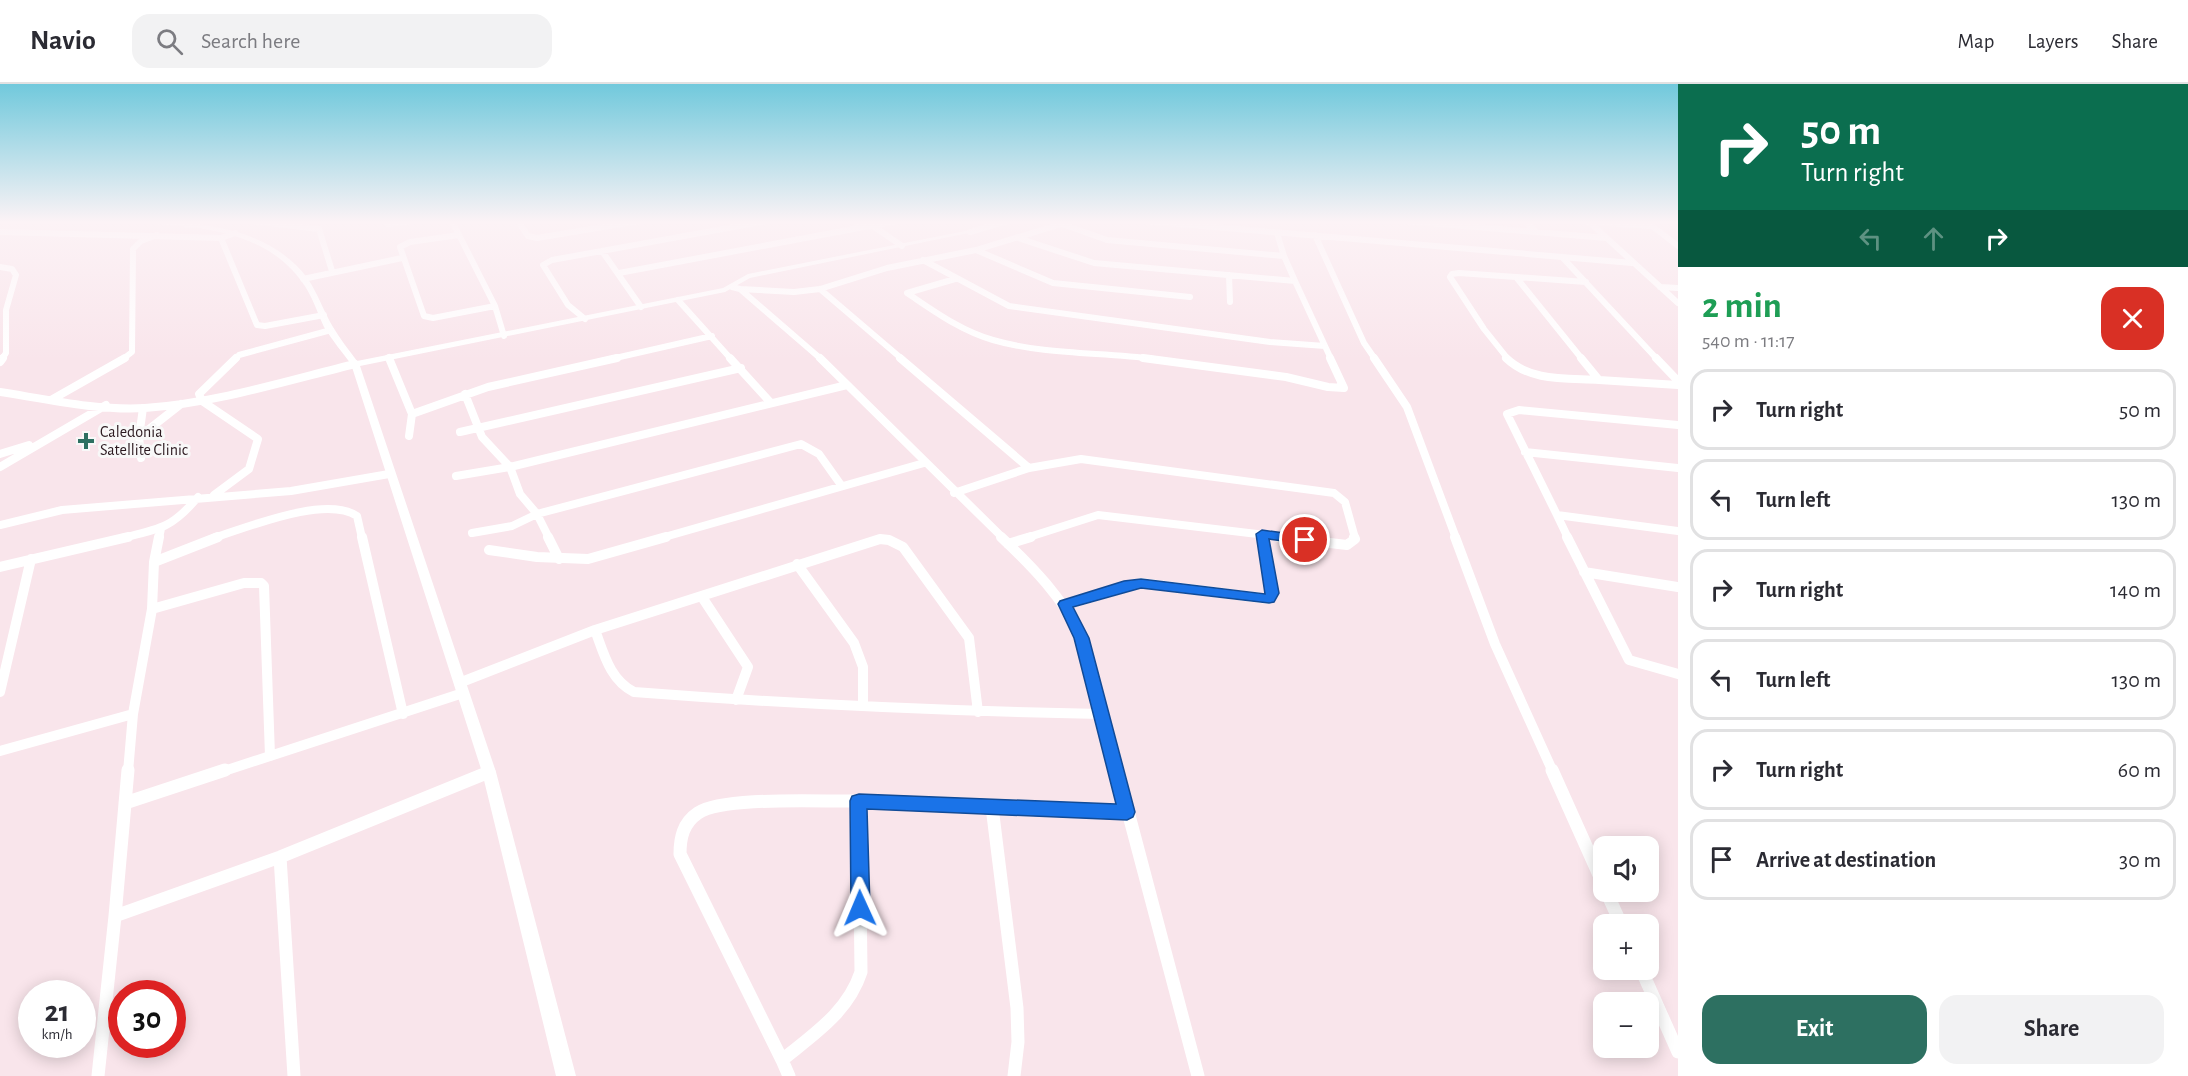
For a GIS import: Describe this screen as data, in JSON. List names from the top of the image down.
{
  "places": {
    "health": ["Caledonia Satellite Clinic"]
  },
  "page": {
    "header": "Navio",
    "search": "Search here",
    "nav": ["Map", "Layers", "Share"],
    "turn": ["50 m", "Turn right"],
    "heading": ["2 min", "540 m · 11:17"],
    "list": [
      {
        "name": "Turn right",
        "value": "50 m"
      },
      {
        "name": "Turn left",
        "value": "130 m"
      },
      {
        "name": "Turn right",
        "value": "140 m"
      },
      {
        "name": "Turn left",
        "value": "130 m"
      },
      {
        "name": "Turn right",
        "value": "60 m"
      },
      {
        "name": "Arrive at destination",
        "value": "30 m"
      }
    ],
    "map_buttons": ["+", "−"],
    "speed": "21 km/h",
    "limit": "30",
    "buttons": ["Exit", "Share"]
  }
}
